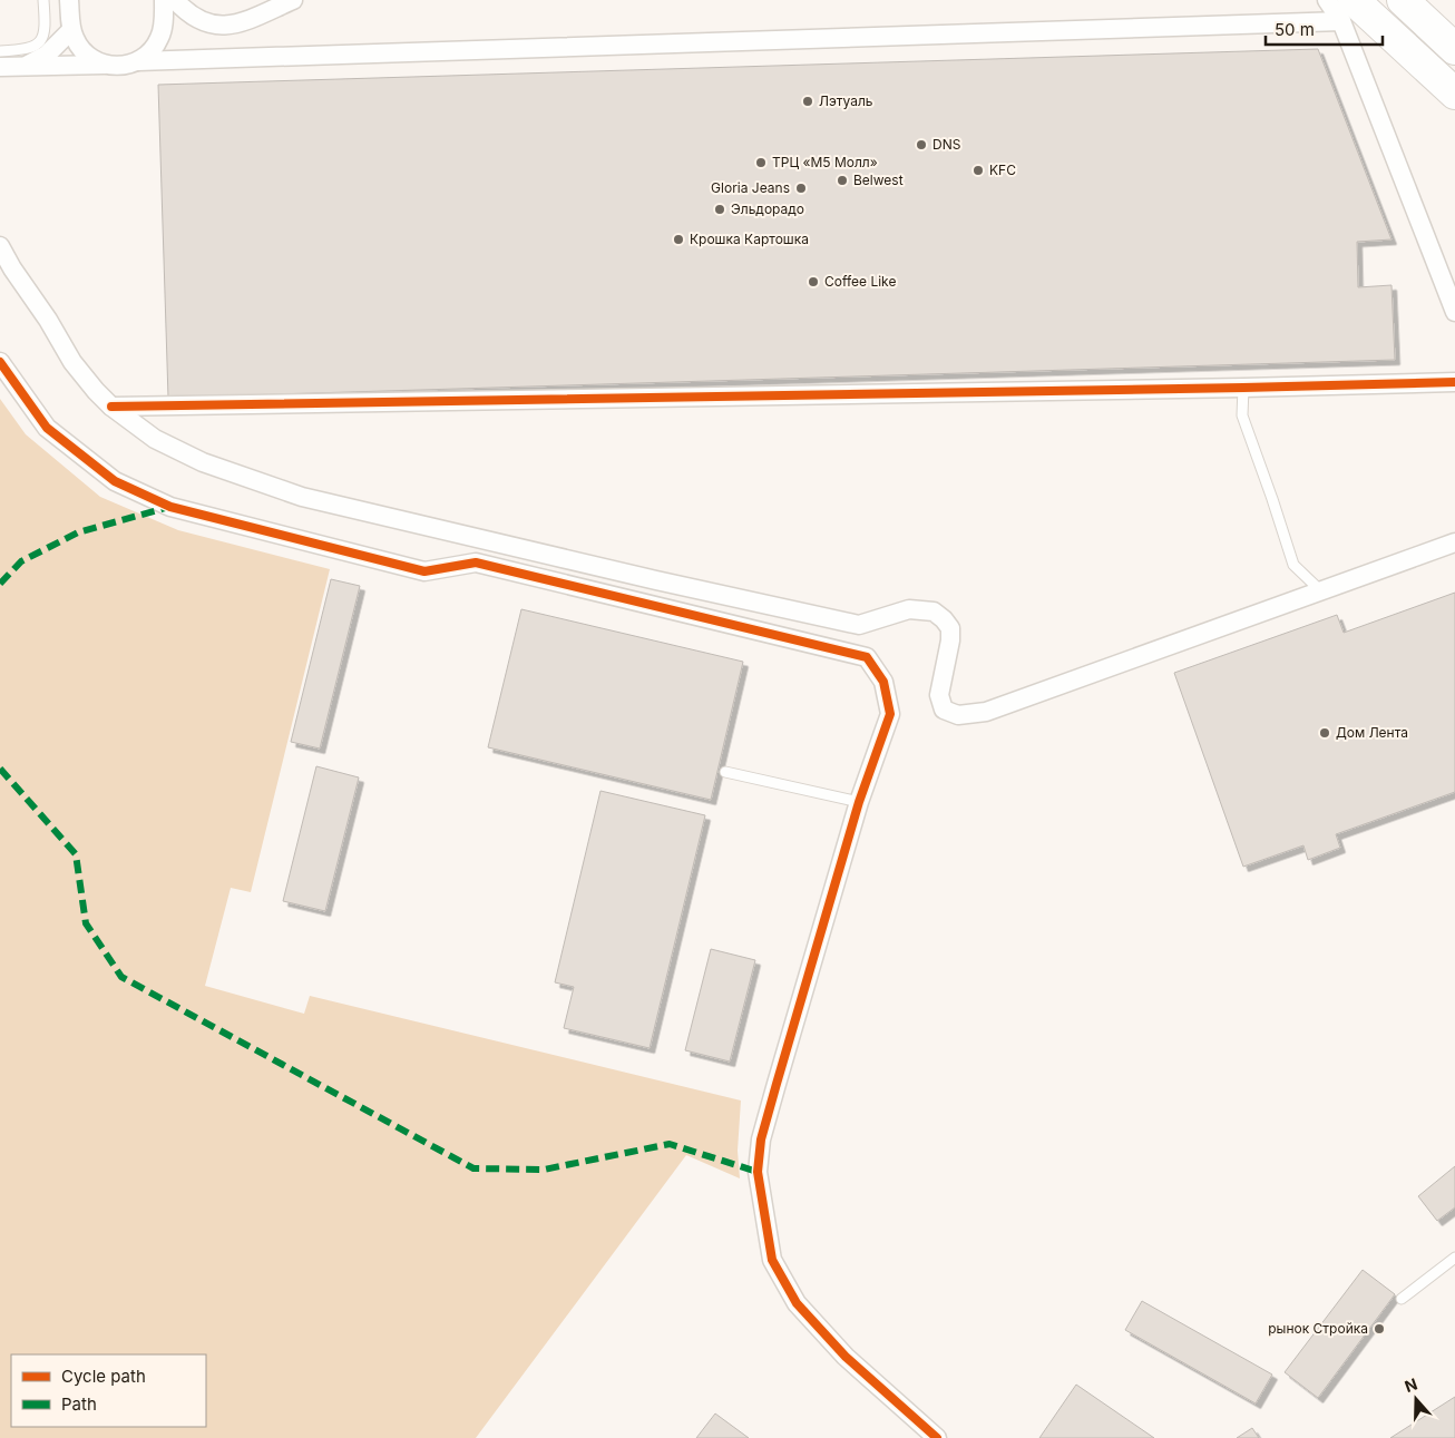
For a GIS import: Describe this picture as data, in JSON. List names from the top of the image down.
{
  "places": [
    "Лэтуаль",
    "DNS",
    "ТРЦ «М5 Молл»",
    "KFC",
    "Belwest",
    "Gloria Jeans",
    "Эльдорадо",
    "Крошка Картошка",
    "Coffee Like",
    "Дом Лента",
    "рынок Стройка"
  ],
  "legend": ["Cycle path", "Path"],
  "scale_bar": "50 m",
  "north": "top"
}
